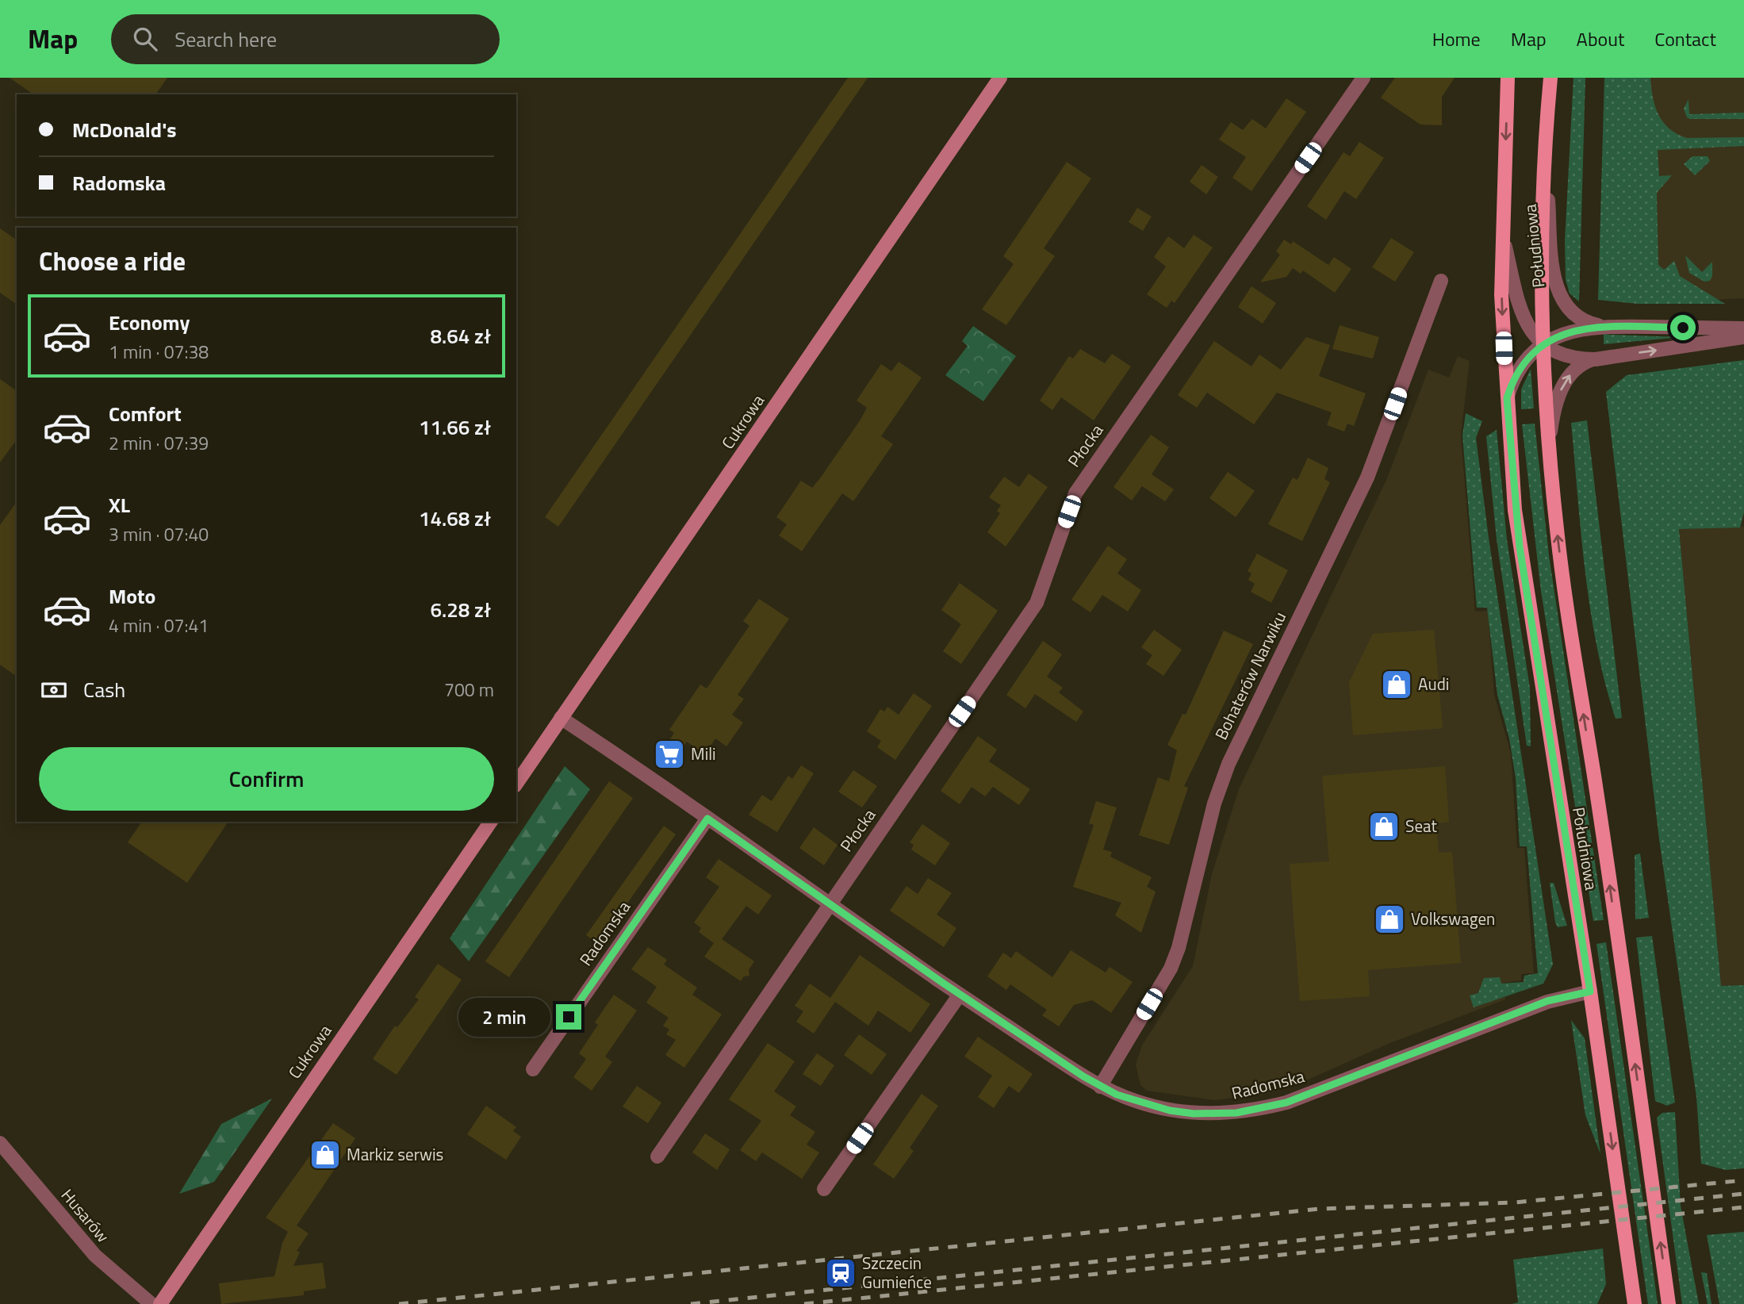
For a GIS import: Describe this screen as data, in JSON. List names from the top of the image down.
{
  "streets": {
    "main road": ["Południowa"],
    "street": [
      "Cukrowa",
      "Płocka",
      "Bohaterów Narwiku",
      "Radomska",
      "Husarów"
    ]
  },
  "crossings": [
    ["Południowa", "Radomska"],
    ["Cukrowa", "Radomska"],
    ["Płocka", "Radomska"],
    ["Bohaterów Narwiku", "Radomska"]
  ],
  "places": {
    "shop": [
      "Audi",
      "Seat",
      "Volkswagen",
      "Markiz serwis"
    ],
    "supermarket": ["Mili"],
    "station": ["Szczecin Gumieńce"]
  },
  "page": {
    "header": "Map",
    "search": "Search here",
    "nav": [
      "Home",
      "Map",
      "About",
      "Contact"
    ],
    "banner": ["McDonald's", "Radomska"],
    "heading": "Choose a ride",
    "list": [
      {
        "name": "Economy",
        "note": "1 min · 07:38",
        "value": "8.64 zł"
      },
      {
        "name": "Comfort",
        "note": "2 min · 07:39",
        "value": "11.66 zł"
      },
      {
        "name": "XL",
        "note": "3 min · 07:40",
        "value": "14.68 zł"
      },
      {
        "name": "Moto",
        "note": "4 min · 07:41",
        "value": "6.28 zł"
      }
    ],
    "pay": ["Cash", "700 m"],
    "buttons": "Confirm",
    "bubble": "2 min"
  }
}
